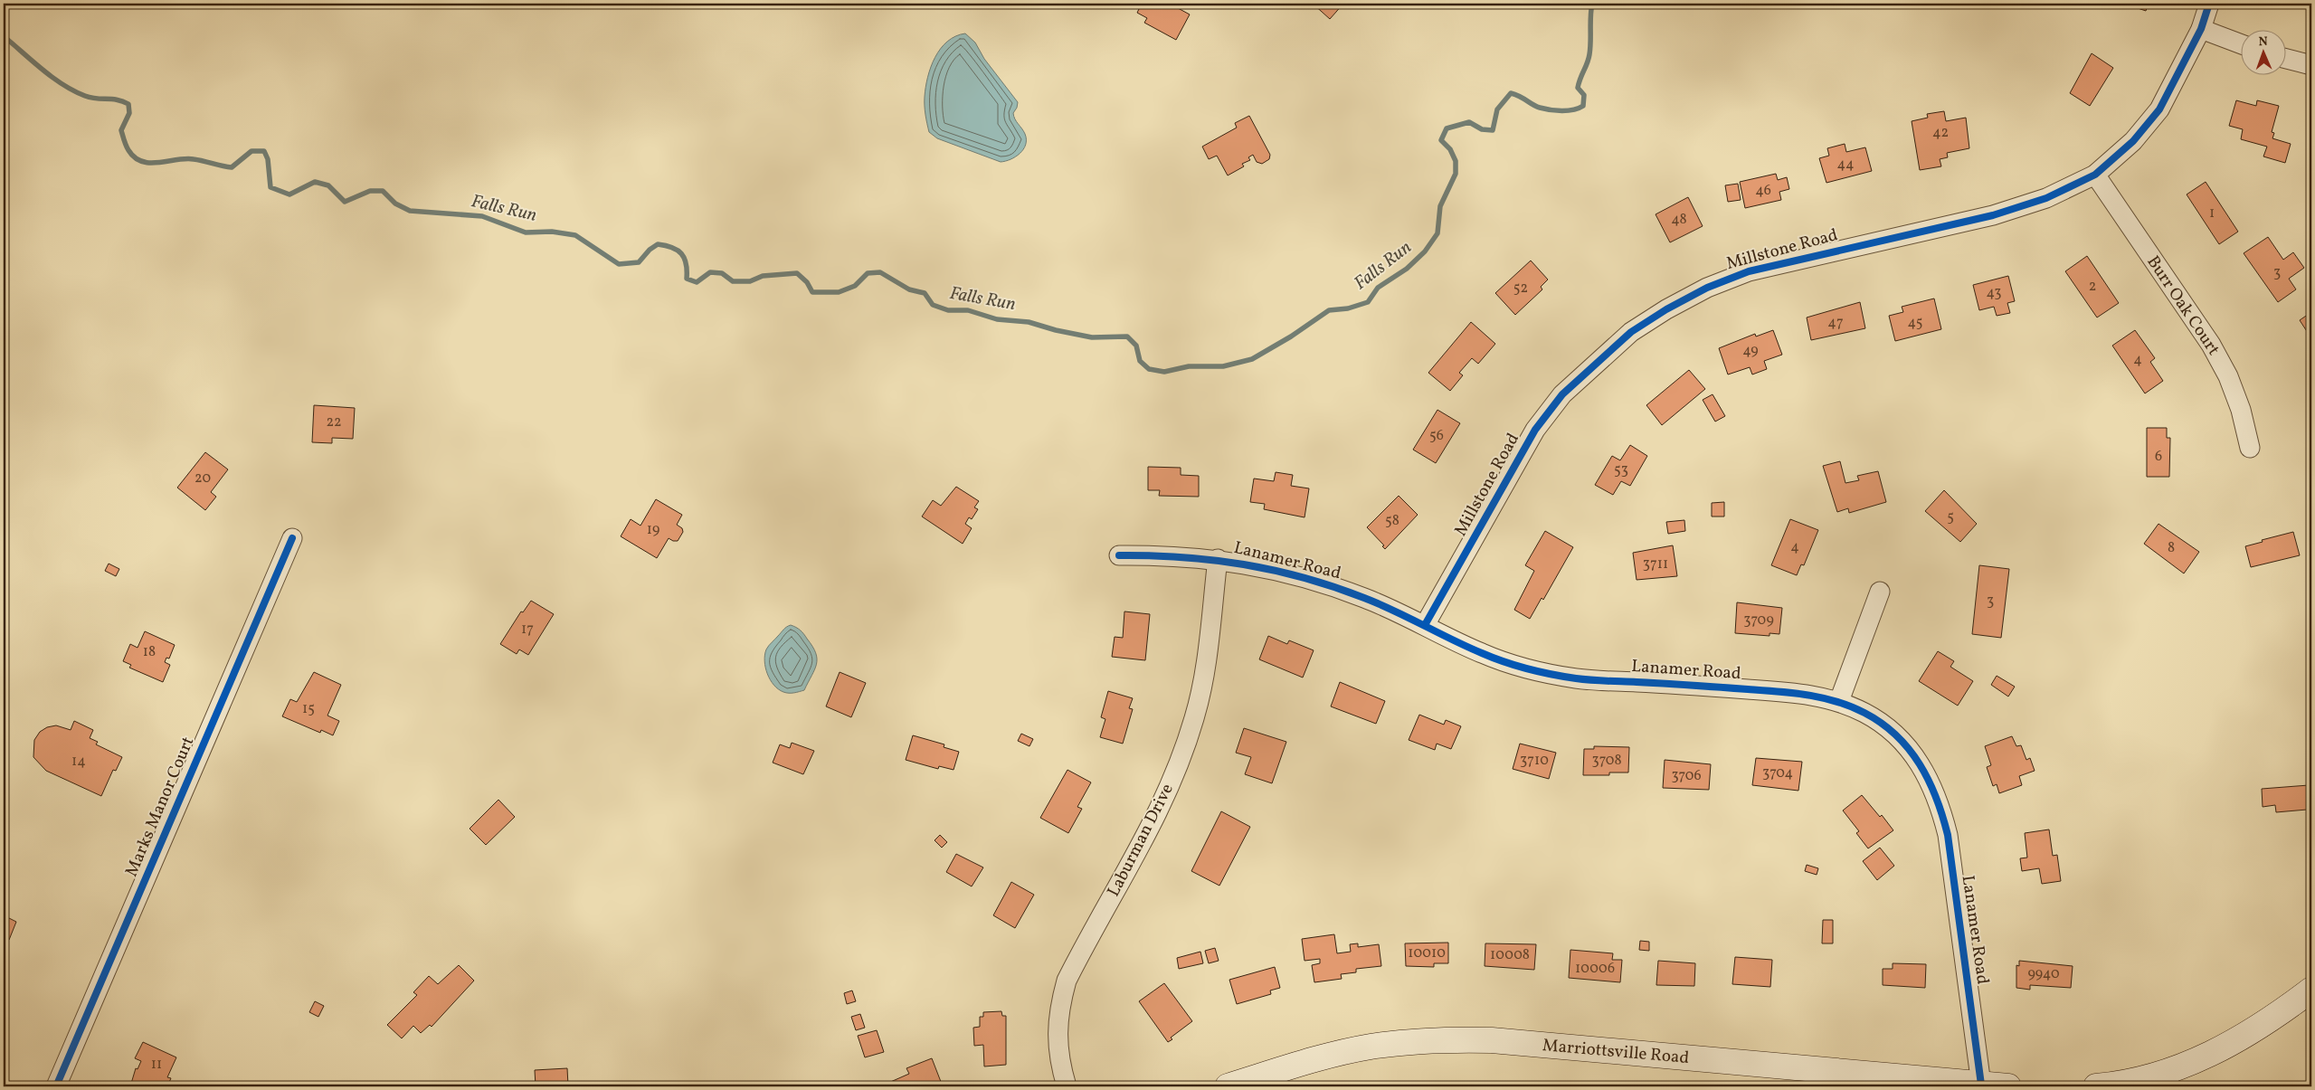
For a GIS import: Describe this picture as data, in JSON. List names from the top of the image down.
{
  "streets": {
    "main road": ["Marriottsville Road"],
    "street": [
      "Millstone Road",
      "Burr Oak Court",
      "Lanamer Road",
      "Marks Manor Court",
      "Laburman Drive"
    ]
  },
  "crossings": [
    ["Millstone Road", "Burr Oak Court"],
    ["Millstone Road", "Lanamer Road"],
    ["Lanamer Road", "Laburman Drive"],
    ["Lanamer Road", "Marriottsville Road"]
  ],
  "water": ["Falls Run"],
  "house_numbers": [
    "42",
    "44",
    "46",
    "1",
    "48",
    "3",
    "2",
    "52",
    "43",
    "47",
    "45",
    "49",
    "4",
    "22",
    "56",
    "6",
    "53",
    "20",
    "5",
    "58",
    "19",
    "4",
    "8",
    "3711",
    "3",
    "3709",
    "17",
    "18",
    "15",
    "3710",
    "3708",
    "14",
    "3704",
    "3706",
    "10010",
    "10008",
    "10006",
    "9940",
    "11"
  ],
  "north": "top"
}
